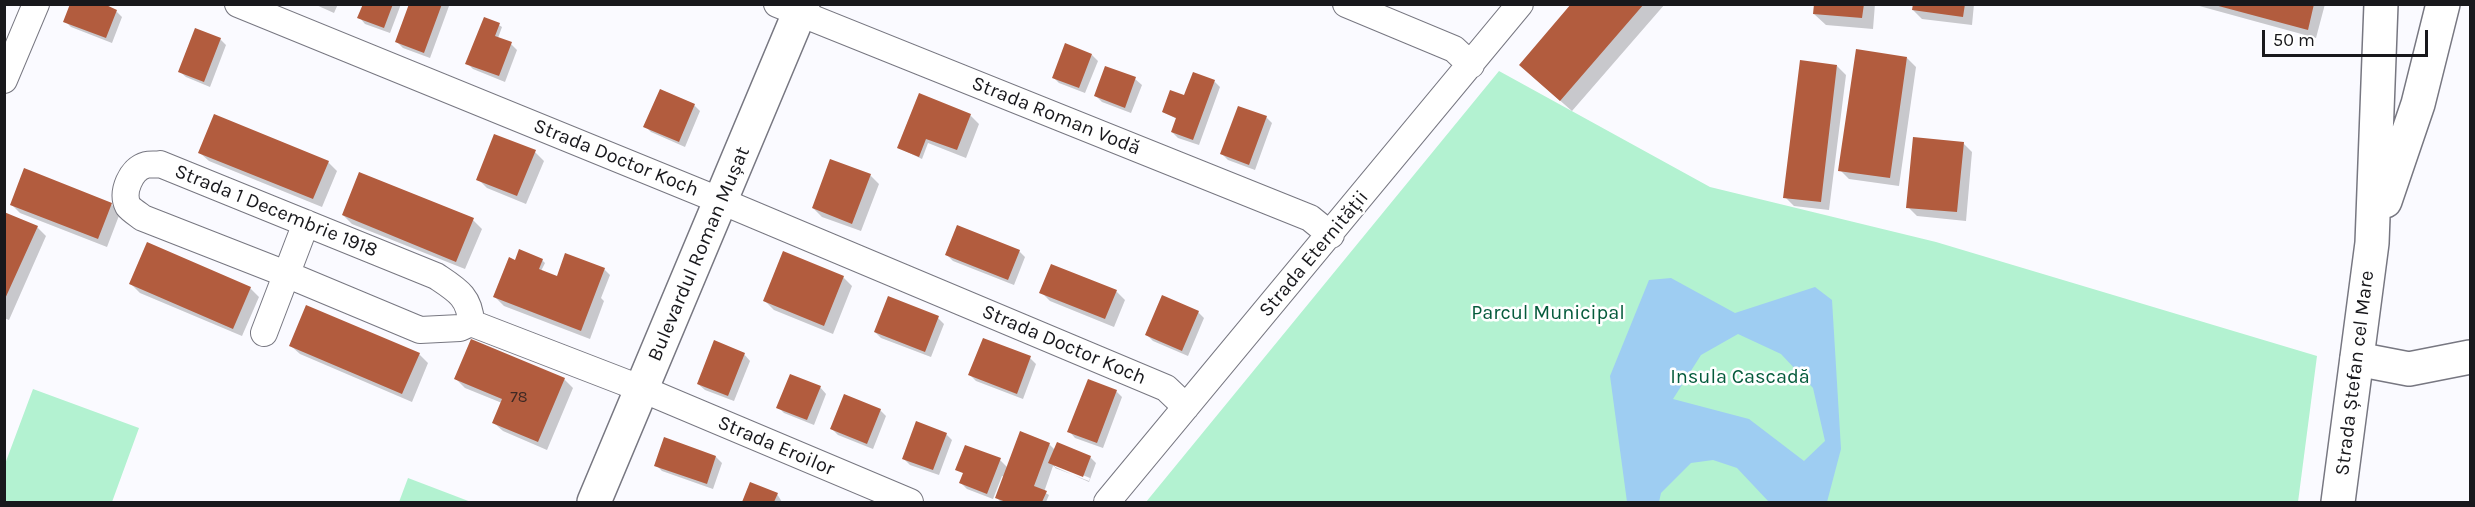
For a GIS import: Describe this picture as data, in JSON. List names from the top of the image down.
{
  "streets": {
    "main road": ["Bulevardul Roman Mușat", "Strada Ștefan cel Mare"],
    "street": [
      "Strada Roman Vodă",
      "Strada Doctor Koch",
      "Strada 1 Decembrie 1918",
      "Strada Eternității",
      "Strada Eroilor"
    ]
  },
  "crossings": [
    ["Strada Roman Vodă", "Bulevardul Roman Mușat"],
    ["Strada Roman Vodă", "Strada Eternității"],
    ["Strada Doctor Koch", "Bulevardul Roman Mușat"],
    ["Strada Doctor Koch", "Strada Eternității"],
    ["Bulevardul Roman Mușat", "Strada Eroilor"]
  ],
  "parks": ["Parcul Municipal", "Insula Cascadă"],
  "house_numbers": ["78"],
  "scale_bar": "50 m"
}
